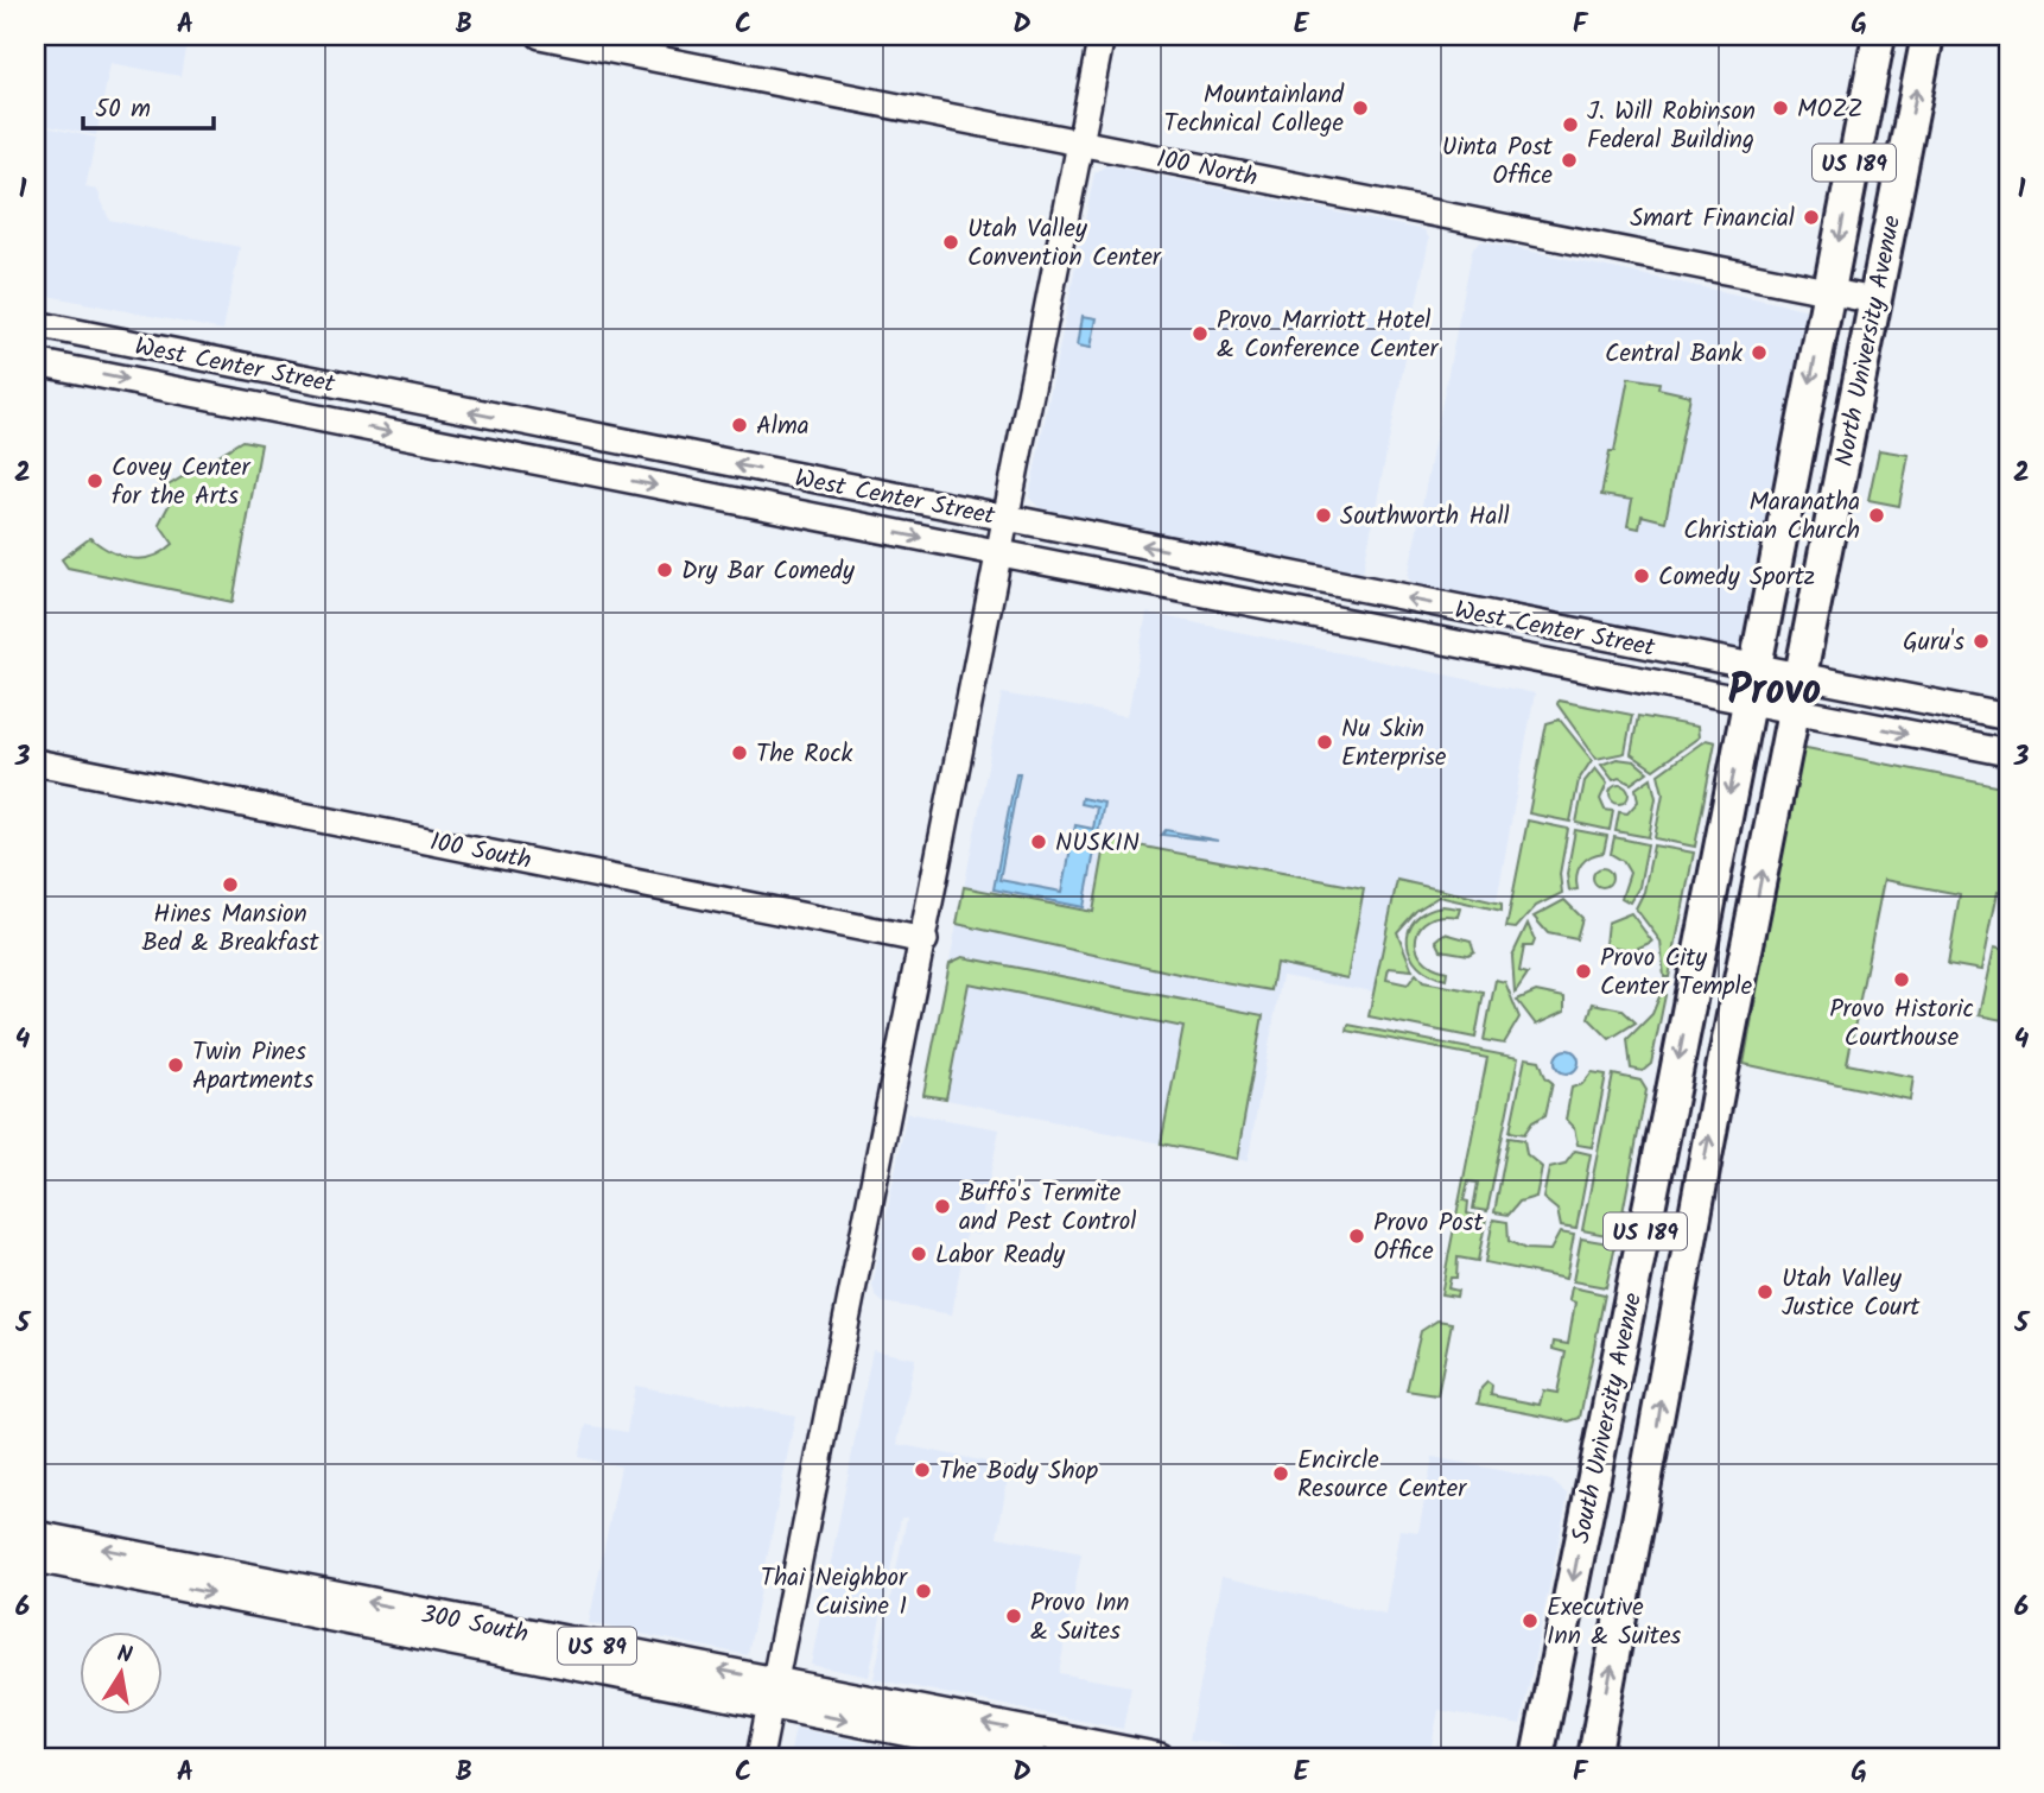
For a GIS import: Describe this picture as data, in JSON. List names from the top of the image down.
{
  "streets": {
    "highway": ["US 189", "North University Avenue", "South University Avenue"],
    "main road": [
      "100 North",
      "West Center Street",
      "100 South",
      "300 South",
      "US 89"
    ]
  },
  "crossings": [
    ["100 North", "North University Avenue"],
    ["North University Avenue", "West Center Street"],
    ["North University Avenue", "South University Avenue"],
    ["West Center Street", "South University Avenue"]
  ],
  "districts": ["Provo"],
  "places": [
    "Mountainland Technical College",
    "MOZZ",
    "J. Will Robinson Federal Building",
    "Uinta Post Office",
    "Smart Financial",
    "Utah Valley Convention Center",
    "Provo Marriott Hotel & Conference Center",
    "Central Bank",
    "Alma",
    "Covey Center for the Arts",
    "Southworth Hall",
    "Maranatha Christian Church",
    "Dry Bar Comedy",
    "Comedy Sportz",
    "Guru's",
    "Nu Skin Enterprise",
    "The Rock",
    "NUSKIN",
    "Hines Mansion Bed & Breakfast",
    "Provo City Center Temple",
    "Provo Historic Courthouse",
    "Twin Pines Apartments",
    "Buffo's Termite and Pest Control",
    "Provo Post Office",
    "Labor Ready",
    "Utah Valley Justice Court",
    "The Body Shop",
    "Encircle Resource Center",
    "Thai Neighbor Cuisine 1",
    "Provo Inn & Suites",
    "Executive Inn & Suites"
  ],
  "scale_bar": "50 m",
  "north": "top",
  "grid": {
    "columns": [
      "A",
      "B",
      "C",
      "D",
      "E",
      "F",
      "G"
    ],
    "rows": [
      "1",
      "2",
      "3",
      "4",
      "5",
      "6"
    ]
  }
}
